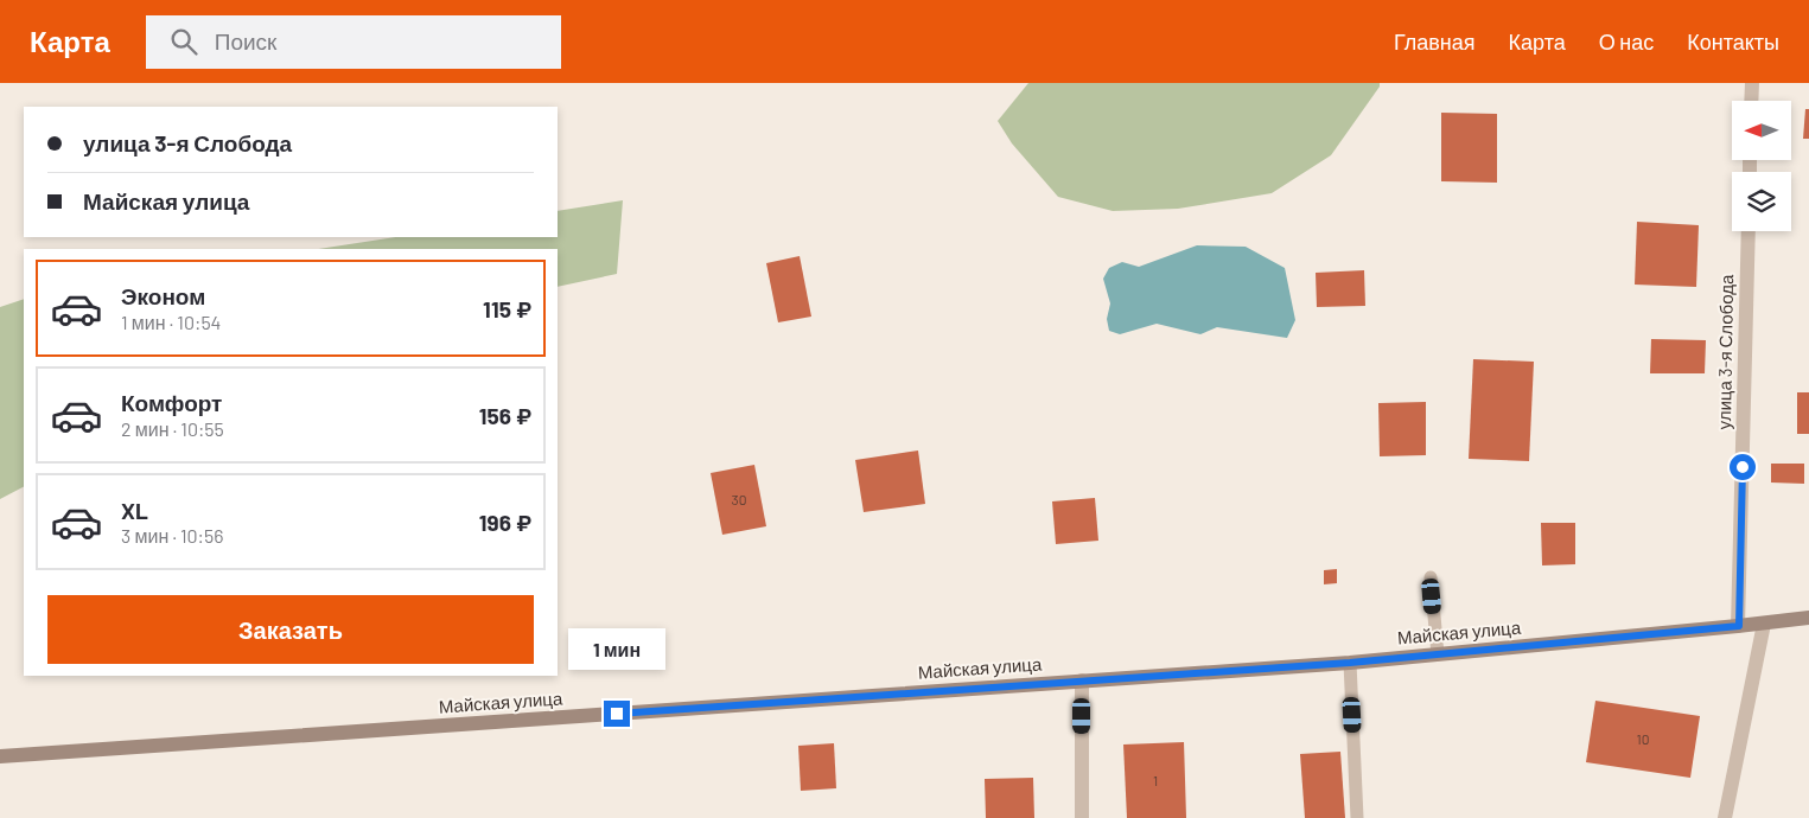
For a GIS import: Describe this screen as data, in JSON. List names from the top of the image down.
{
  "streets": {
    "street": ["улица 3-я Слобода", "Майская улица"]
  },
  "crossings": [
    ["улица 3-я Слобода", "Майская улица"]
  ],
  "house_numbers": ["30", "10", "1"],
  "north": "left",
  "page": {
    "header": "Карта",
    "search": "Поиск",
    "nav": [
      "Главная",
      "Карта",
      "О нас",
      "Контакты"
    ],
    "banner": ["улица 3-я Слобода", "Майская улица"],
    "list": [
      {
        "name": "Эконом",
        "note": "1 мин · 10:54",
        "value": "115 ₽"
      },
      {
        "name": "Комфорт",
        "note": "2 мин · 10:55",
        "value": "156 ₽"
      },
      {
        "name": "XL",
        "note": "3 мин · 10:56",
        "value": "196 ₽"
      }
    ],
    "buttons": "Заказать",
    "bubble": "1 мин"
  }
}
